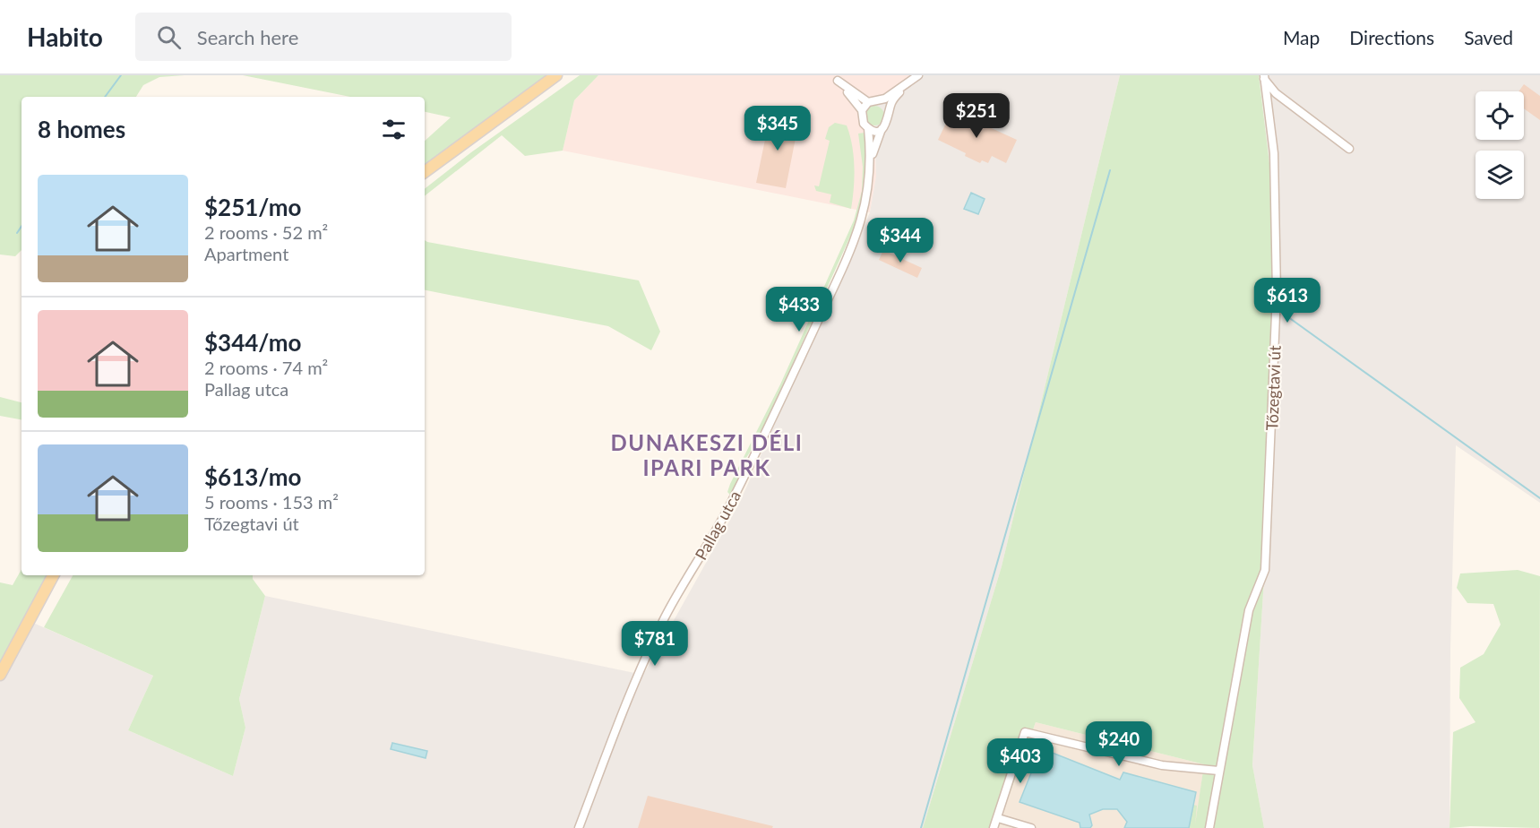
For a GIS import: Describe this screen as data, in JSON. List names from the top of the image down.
{
  "streets": {
    "street": ["Tőzegtavi út", "Pallag utca"]
  },
  "districts": ["DUNAKESZI DÉLI IPARI PARK"],
  "page": {
    "header": "Habito",
    "search": "Search here",
    "nav": ["Map", "Directions", "Saved"],
    "price": [
      "$251",
      "$345",
      "$344",
      "$613",
      "$433",
      "$781",
      "$240",
      "$403"
    ],
    "heading": "8 homes",
    "list": [
      {
        "name": "$251/mo",
        "note": "2 rooms · 52 m² · Apartment"
      },
      {
        "name": "$344/mo",
        "note": "2 rooms · 74 m² · Pallag utca"
      },
      {
        "name": "$613/mo",
        "note": "5 rooms · 153 m² · Tőzegtavi út"
      }
    ]
  }
}
